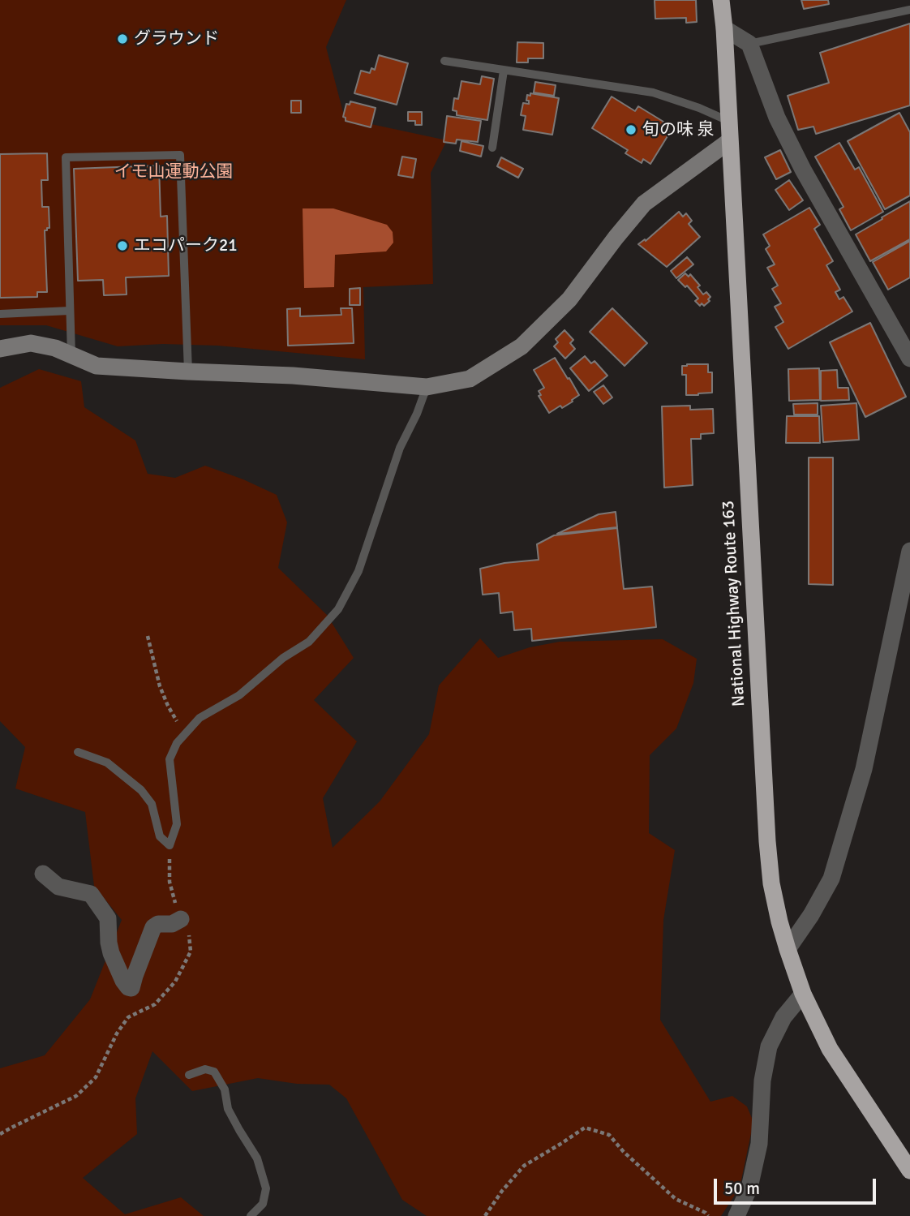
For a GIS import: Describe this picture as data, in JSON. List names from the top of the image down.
{
  "streets": {
    "highway": ["National Highway Route 163"]
  },
  "parks": ["イモ山運動公園"],
  "places": ["グラウンド", "旬の味 泉", "エコパーク21"],
  "scale_bar": "50 m"
}
